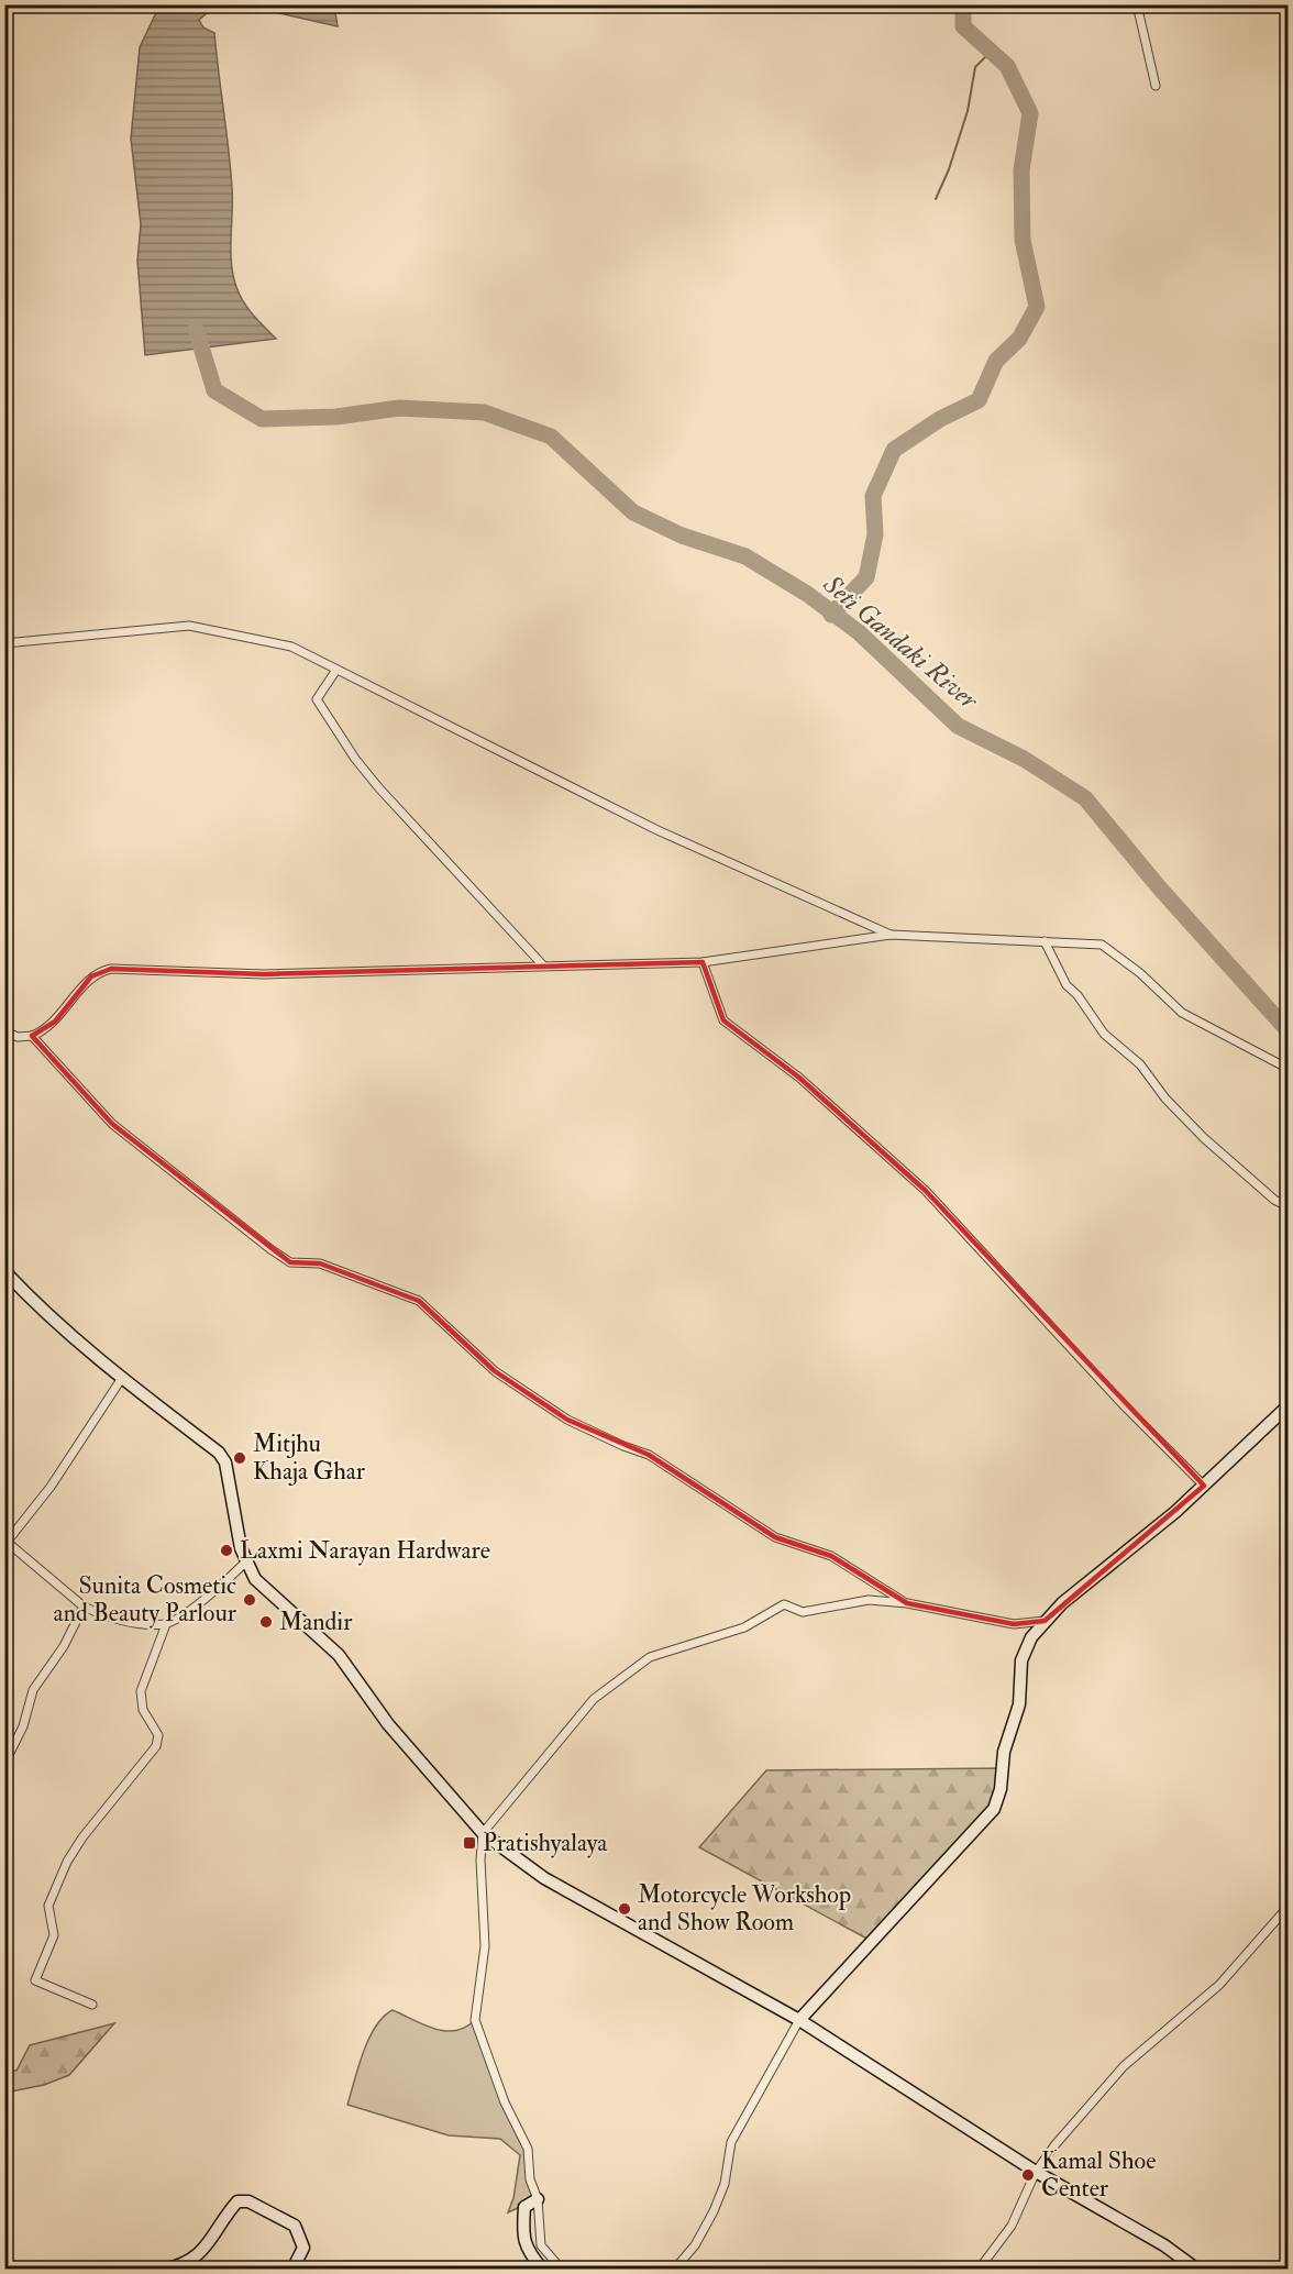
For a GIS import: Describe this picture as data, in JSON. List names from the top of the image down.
{
  "water": ["Seti Gandaki River"],
  "places": {
    "other": [
      "Mitjhu Khaja Ghar",
      "Laxmi Narayan Hardware",
      "Sunita Cosmetic and Beauty Parlour",
      "Mandir",
      "Motorcycle Workshop and Show Room",
      "Kamal Shoe Center"
    ],
    "transit": ["Pratishyalaya"]
  }
}
